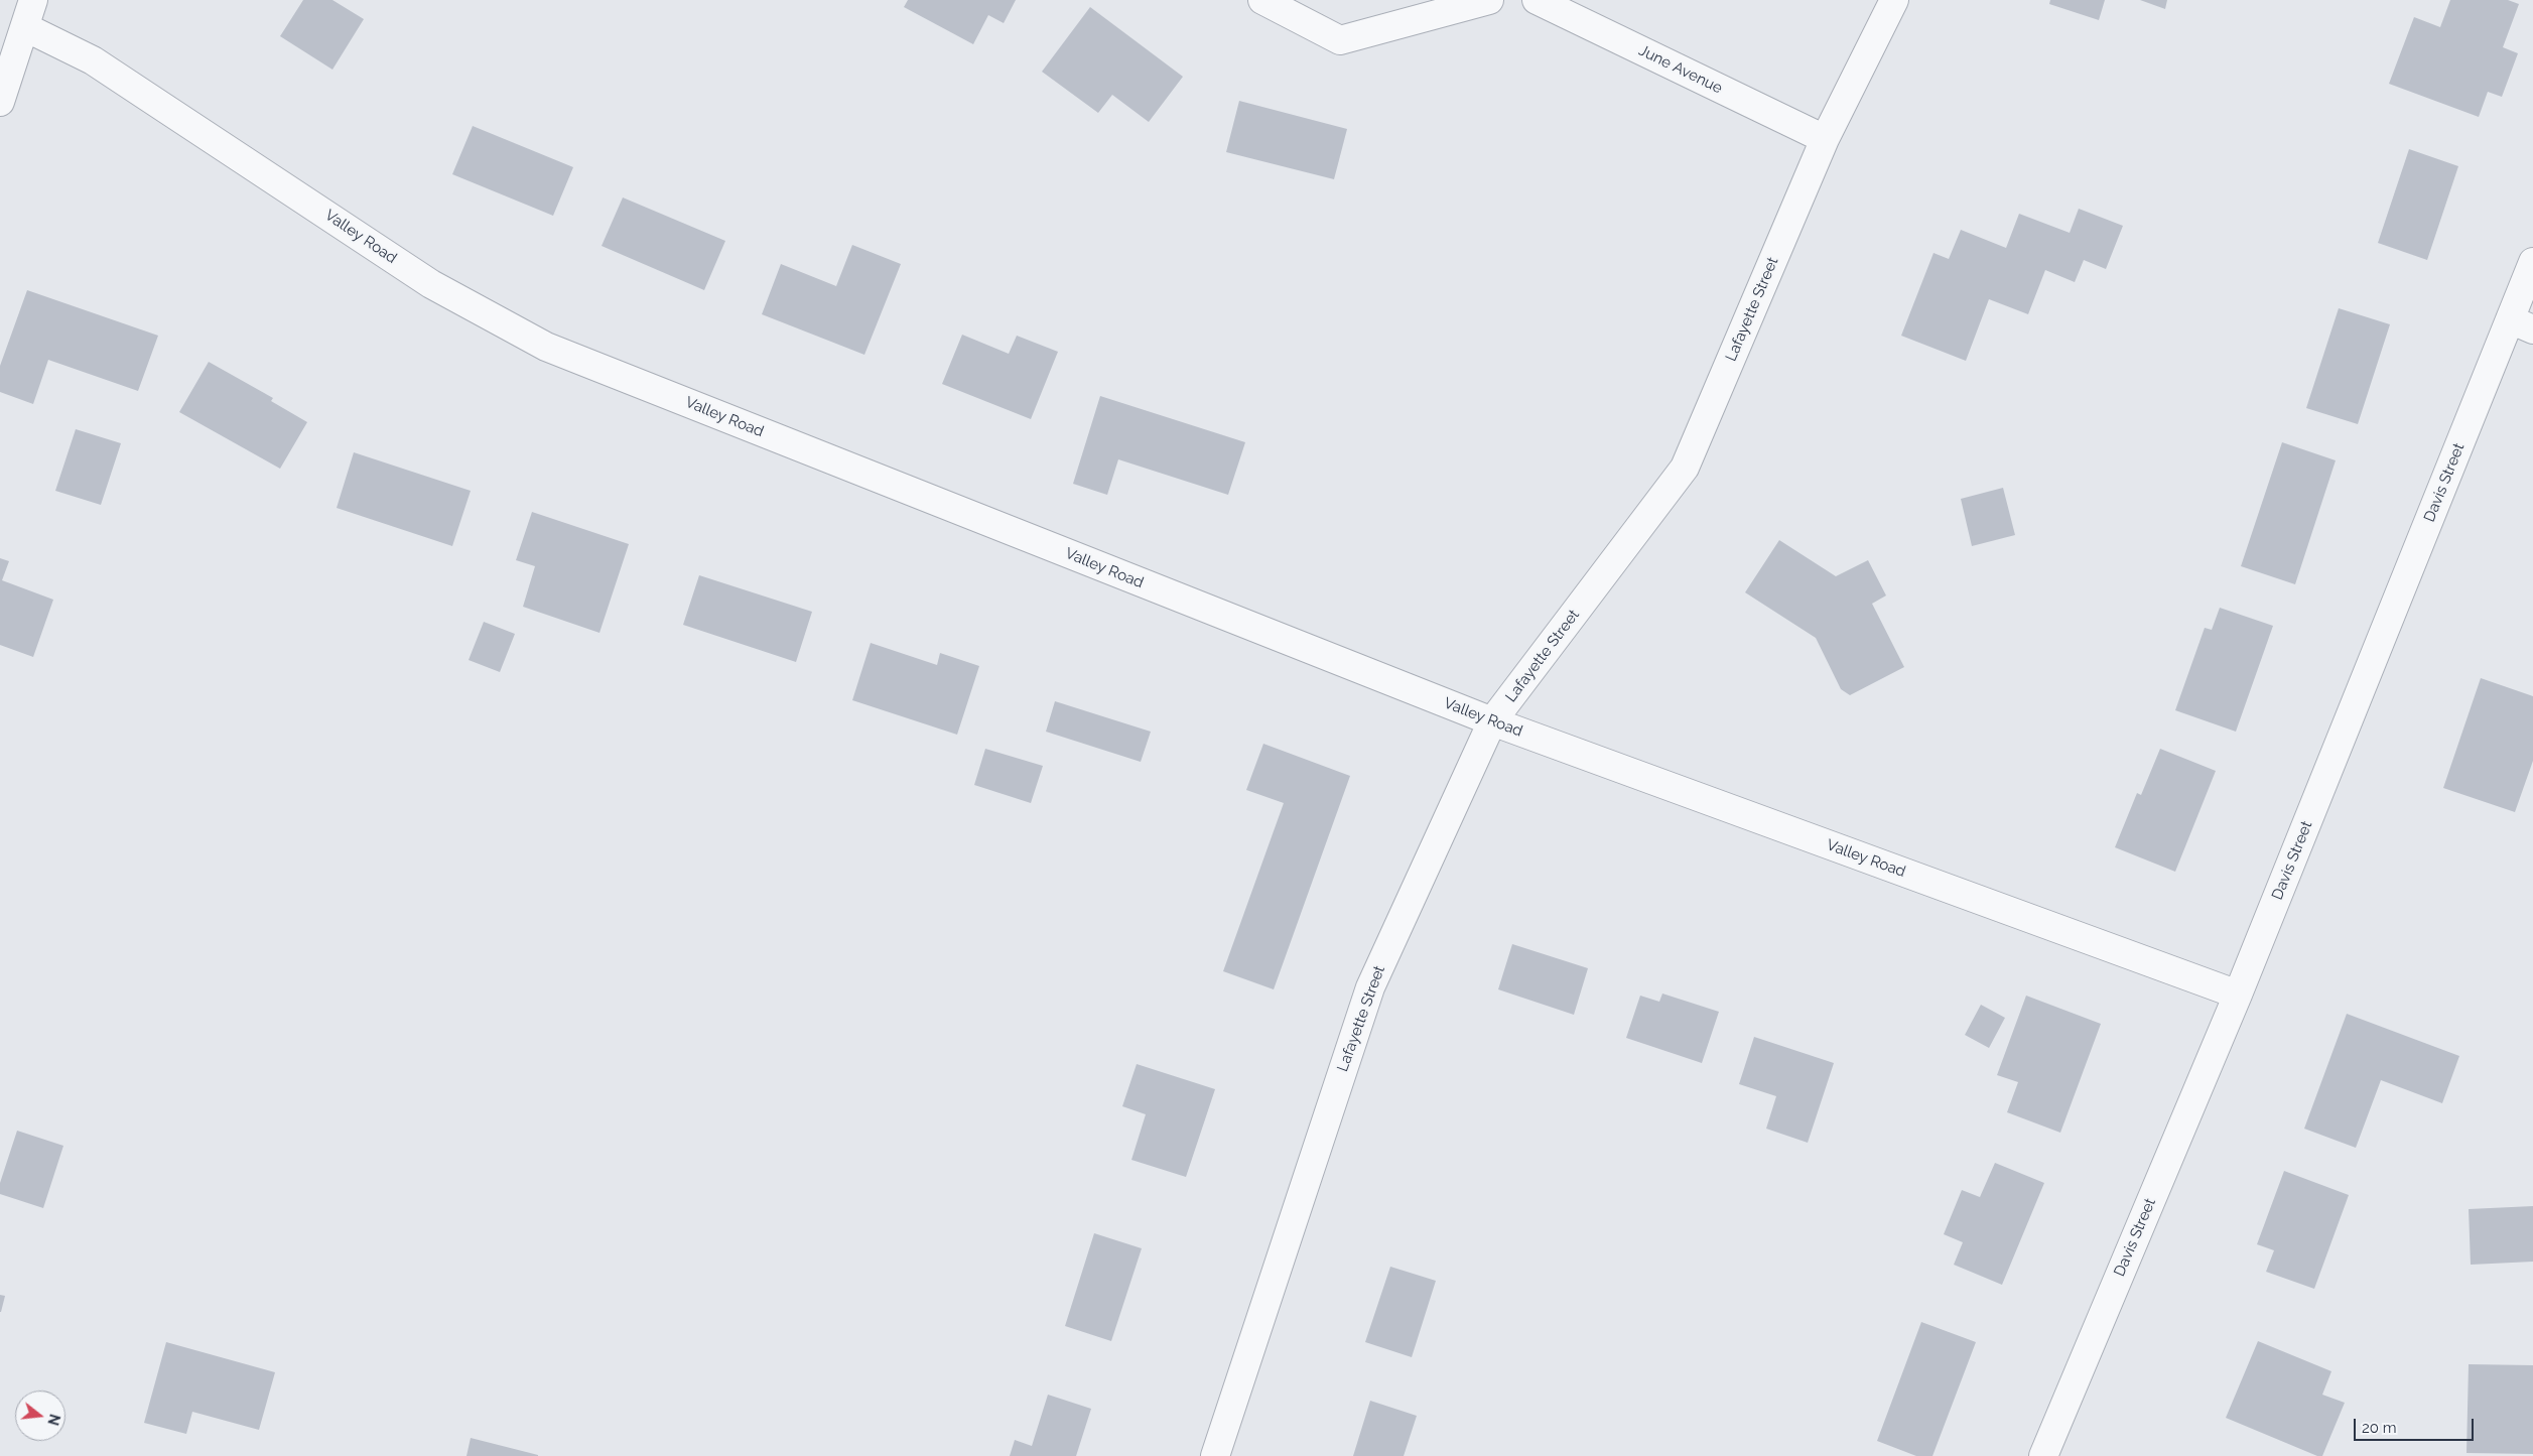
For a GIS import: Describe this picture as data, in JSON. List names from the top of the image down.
{
  "streets": {
    "street": [
      "June Avenue",
      "Valley Road",
      "Lafayette Street",
      "Davis Street"
    ]
  },
  "crossings": [
    ["June Avenue", "Lafayette Street"],
    ["Valley Road", "Lafayette Street"],
    ["Valley Road", "Davis Street"]
  ],
  "scale_bar": "20 m",
  "north": "right"
}
